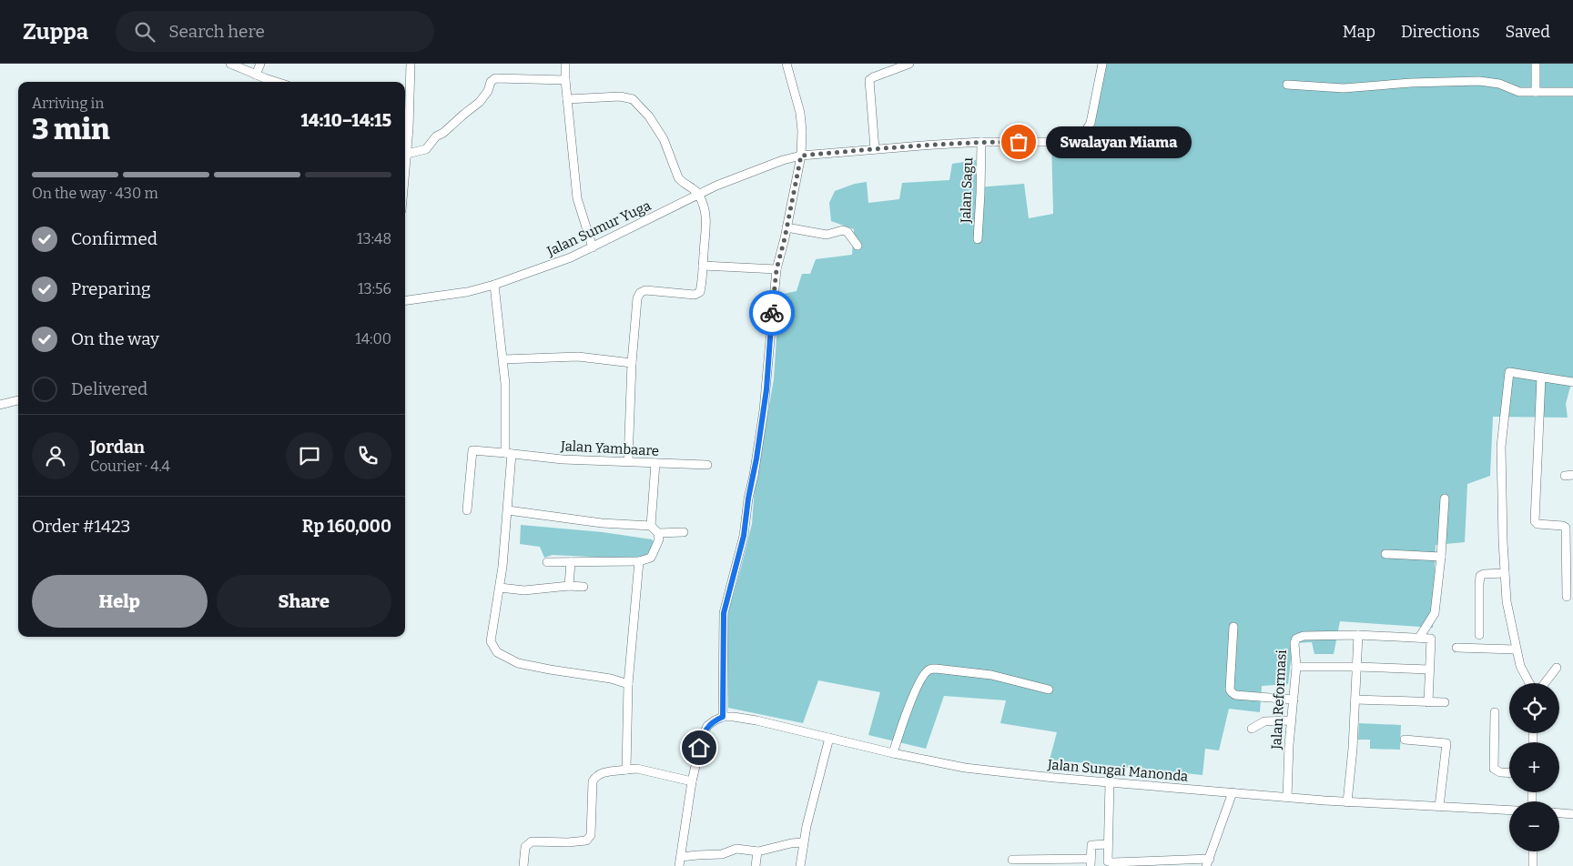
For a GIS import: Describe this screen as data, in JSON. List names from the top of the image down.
{
  "streets": {
    "street": [
      "Jalan Sagu",
      "Jalan Sumur Yuga",
      "Jalan Yambaare",
      "Jalan Reformasi",
      "Jalan Sungai Manonda"
    ]
  },
  "crossings": [
    ["Jalan Sagu", "Jalan Sumur Yuga"],
    ["Jalan Reformasi", "Jalan Sungai Manonda"]
  ],
  "places": ["Swalayan Miama"],
  "page": {
    "header": "Zuppa",
    "search": "Search here",
    "nav": ["Map", "Directions", "Saved"],
    "heading": ["3 min", "Arriving in", "14:10–14:15"],
    "panel": [
      "Jordan",
      "Courier · 4.4",
      "Order #1423",
      "Rp 160,000"
    ],
    "bubble": "Swalayan Miama",
    "bar": "On the way · 430 m",
    "list": [
      ["Confirmed", "13:48"],
      ["Preparing", "13:56"],
      ["On the way", "14:00"],
      "Delivered"
    ],
    "buttons": ["Help", "Share"],
    "map_buttons": ["+", "−"]
  }
}
